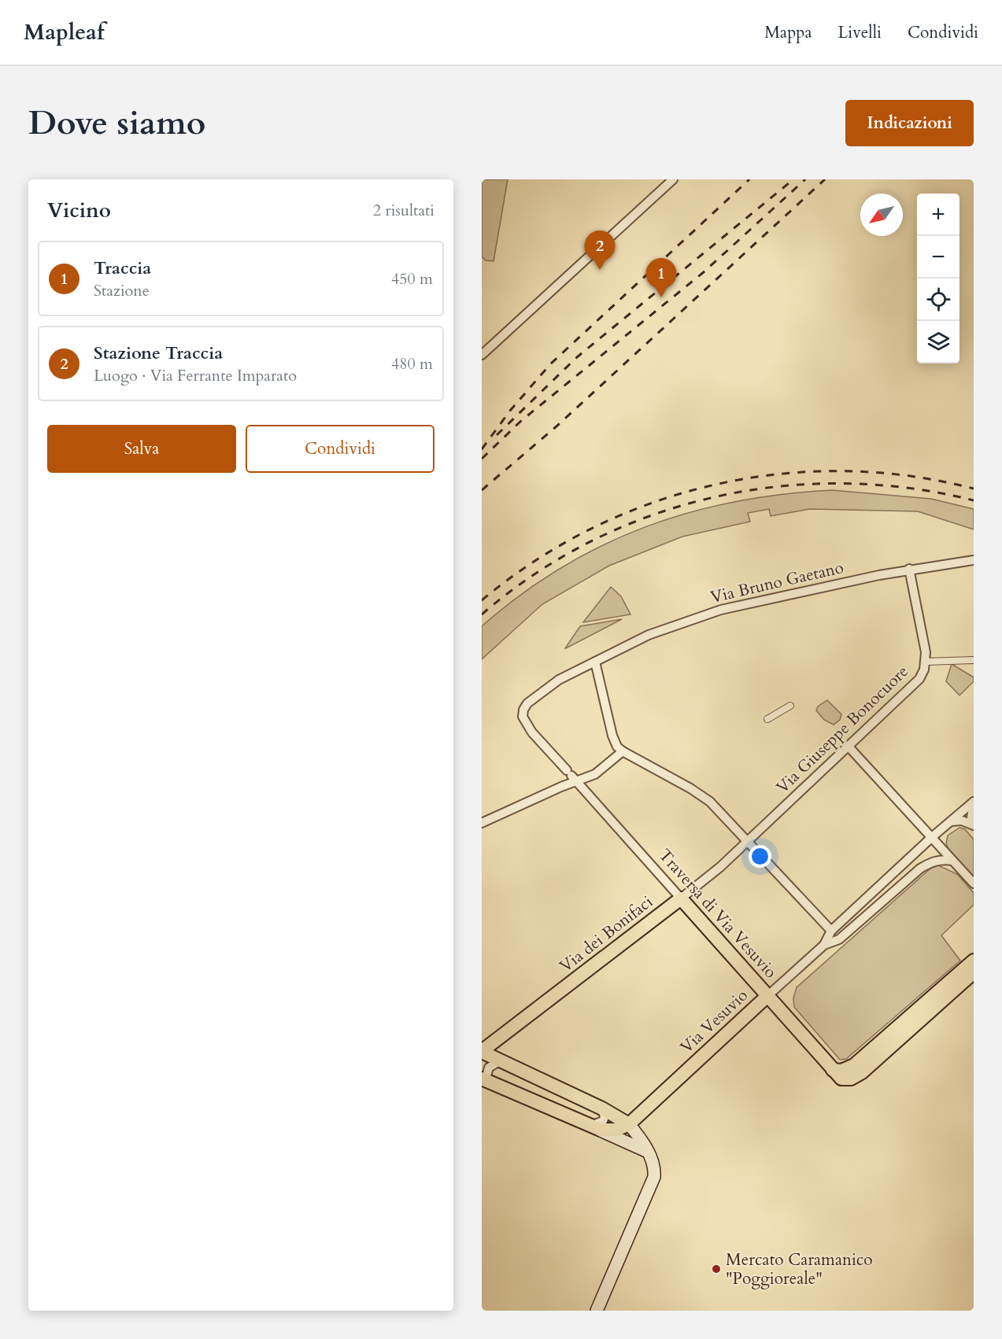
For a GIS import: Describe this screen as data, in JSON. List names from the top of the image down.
{
  "streets": {
    "main road": ["Traversa di Via Vesuvio", "Via dei Bonifaci", "Via Vesuvio"],
    "street": ["Via Bruno Gaetano", "Via Giuseppe Bonocuore"]
  },
  "crossings": [
    ["Via Bruno Gaetano", "Via Giuseppe Bonocuore"],
    ["Via Bruno Gaetano", "Traversa di Via Vesuvio"],
    ["Via Giuseppe Bonocuore", "Via dei Bonifaci"],
    ["Traversa di Via Vesuvio", "Via dei Bonifaci"],
    ["Traversa di Via Vesuvio", "Via Vesuvio"]
  ],
  "places": ["Mercato Caramanico \"Poggioreale\""],
  "north": "bottom left",
  "page": {
    "header": "Mapleaf",
    "nav": ["Mappa", "Livelli", "Condividi"],
    "buttons": [
      "Indicazioni",
      ["Salva", "Condividi"]
    ],
    "title": "Dove siamo",
    "heading": ["Vicino", "2 risultati"],
    "map_buttons": ["+", "−"],
    "pins": ["2", "1"],
    "list": [
      {
        "mark": "1",
        "name": "Traccia",
        "note": "Stazione",
        "value": "450 m"
      },
      {
        "mark": "2",
        "name": "Stazione Traccia",
        "note": "Luogo · Via Ferrante Imparato",
        "value": "480 m"
      }
    ]
  }
}
